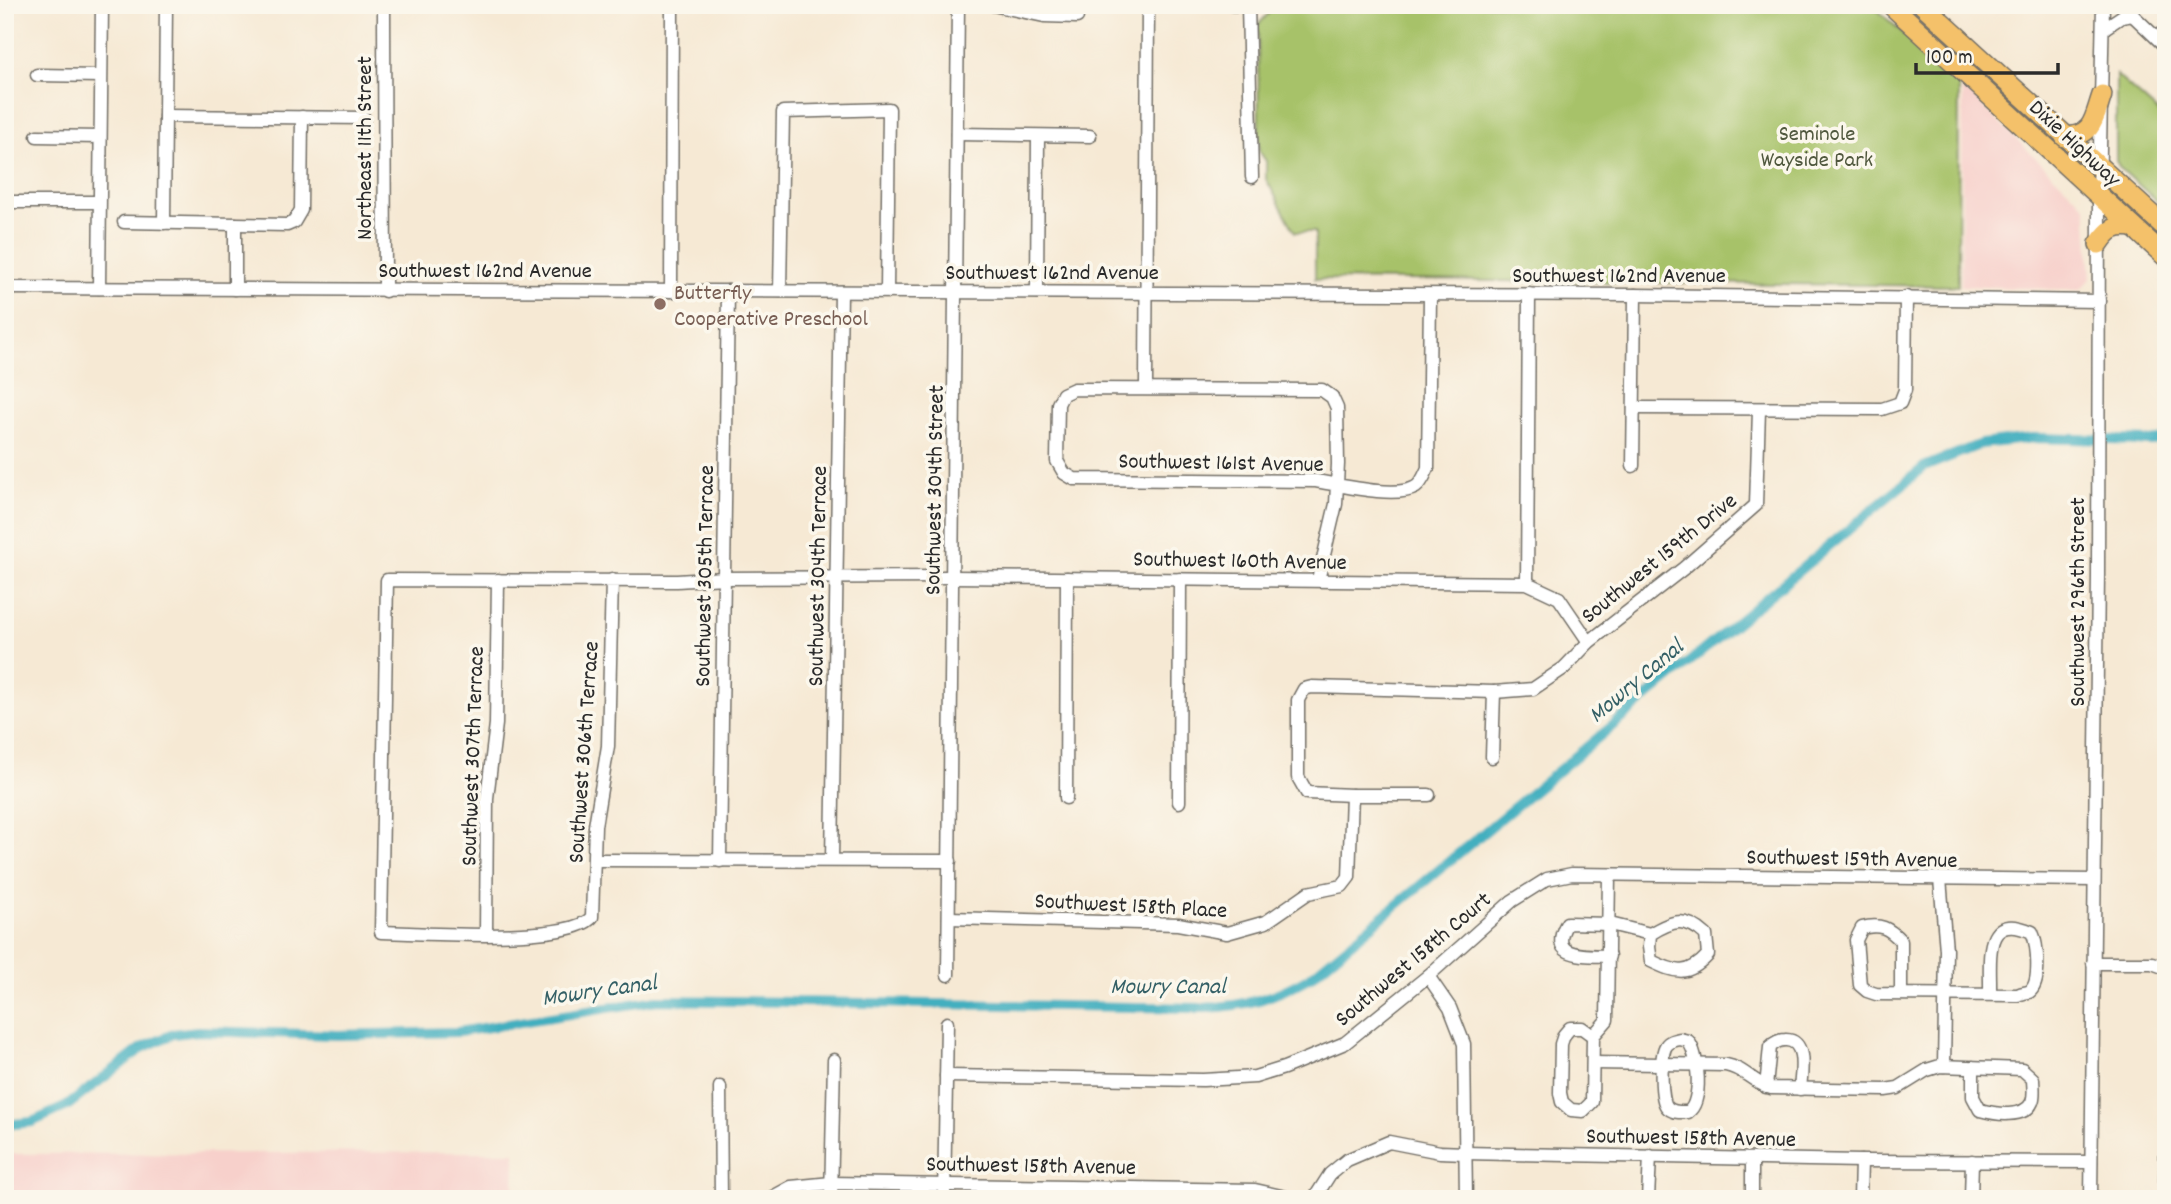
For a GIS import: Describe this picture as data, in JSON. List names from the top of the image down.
{
  "streets": {
    "highway": ["Dixie Highway"],
    "street": [
      "Northeast 11th Street",
      "Southwest 162nd Avenue",
      "Southwest 161st Avenue",
      "Southwest 304th Street",
      "Southwest 159th Drive",
      "Southwest 160th Avenue",
      "Southwest 305th Terrace",
      "Southwest 304th Terrace",
      "Southwest 296th Street",
      "Southwest 306th Terrace",
      "Southwest 307th Terrace",
      "Southwest 159th Avenue",
      "Southwest 158th Place",
      "Southwest 158th Court",
      "Southwest 158th Avenue"
    ]
  },
  "crossings": [
    ["Dixie Highway", "Southwest 296th Street"],
    ["Northeast 11th Street", "Southwest 162nd Avenue"],
    ["Southwest 162nd Avenue", "Southwest 161st Avenue"],
    ["Southwest 162nd Avenue", "Southwest 304th Street"],
    ["Southwest 162nd Avenue", "Southwest 305th Terrace"],
    ["Southwest 162nd Avenue", "Southwest 304th Terrace"],
    ["Southwest 162nd Avenue", "Southwest 296th Street"],
    ["Southwest 304th Street", "Southwest 160th Avenue"],
    ["Southwest 304th Street", "Southwest 158th Place"],
    ["Southwest 159th Drive", "Southwest 160th Avenue"],
    ["Southwest 160th Avenue", "Southwest 305th Terrace"],
    ["Southwest 160th Avenue", "Southwest 304th Terrace"],
    ["Southwest 296th Street", "Southwest 159th Avenue"],
    ["Southwest 296th Street", "Southwest 158th Avenue"],
    ["Southwest 306th Terrace", "Southwest 307th Terrace"],
    ["Southwest 159th Avenue", "Southwest 158th Court"]
  ],
  "water": ["Mowry Canal"],
  "parks": ["Seminole Wayside Park"],
  "places": ["Butterfly Cooperative Preschool"],
  "scale_bar": "100 m"
}
